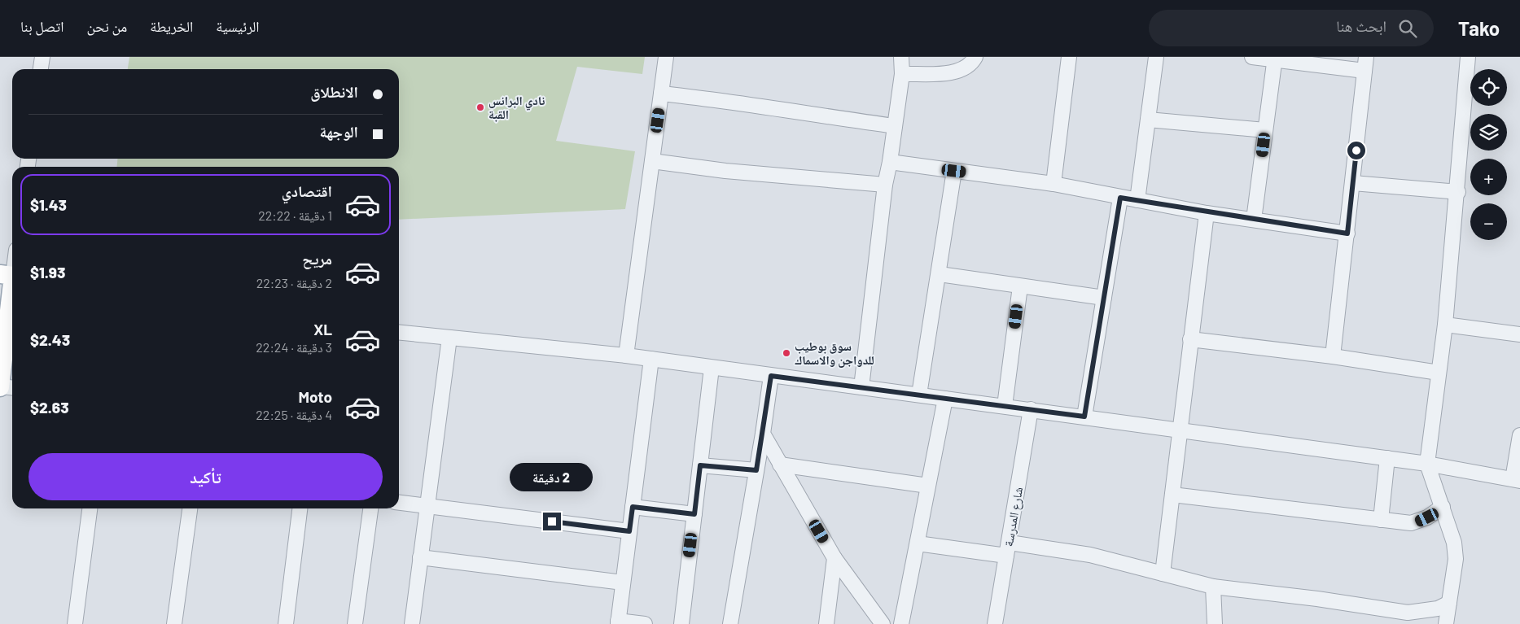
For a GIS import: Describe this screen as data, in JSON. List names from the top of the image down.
{
  "streets": {
    "street": ["شارع المدرسة"]
  },
  "places": ["نادي البرانس القبة", "سوق بوطيب للدواجن والاسماك"],
  "page": {
    "header": "Tako",
    "search": "ابحث هنا",
    "nav": [
      "الرئيسية",
      "الخريطة",
      "من نحن",
      "اتصل بنا"
    ],
    "map_buttons": ["+", "−"],
    "banner": ["الانطلاق", "الوجهة"],
    "list": [
      {
        "name": "اقتصادي",
        "note": "1 دقيقة · 22:22",
        "value": "$1.43"
      },
      {
        "name": "مريح",
        "note": "2 دقيقة · 22:23",
        "value": "$1.93"
      },
      {
        "name": "XL",
        "note": "3 دقيقة · 22:24",
        "value": "$2.43"
      },
      {
        "name": "Moto",
        "note": "4 دقيقة · 22:25",
        "value": "$2.63"
      }
    ],
    "buttons": "تأكيد",
    "bubble": "2 دقيقة"
  }
}
